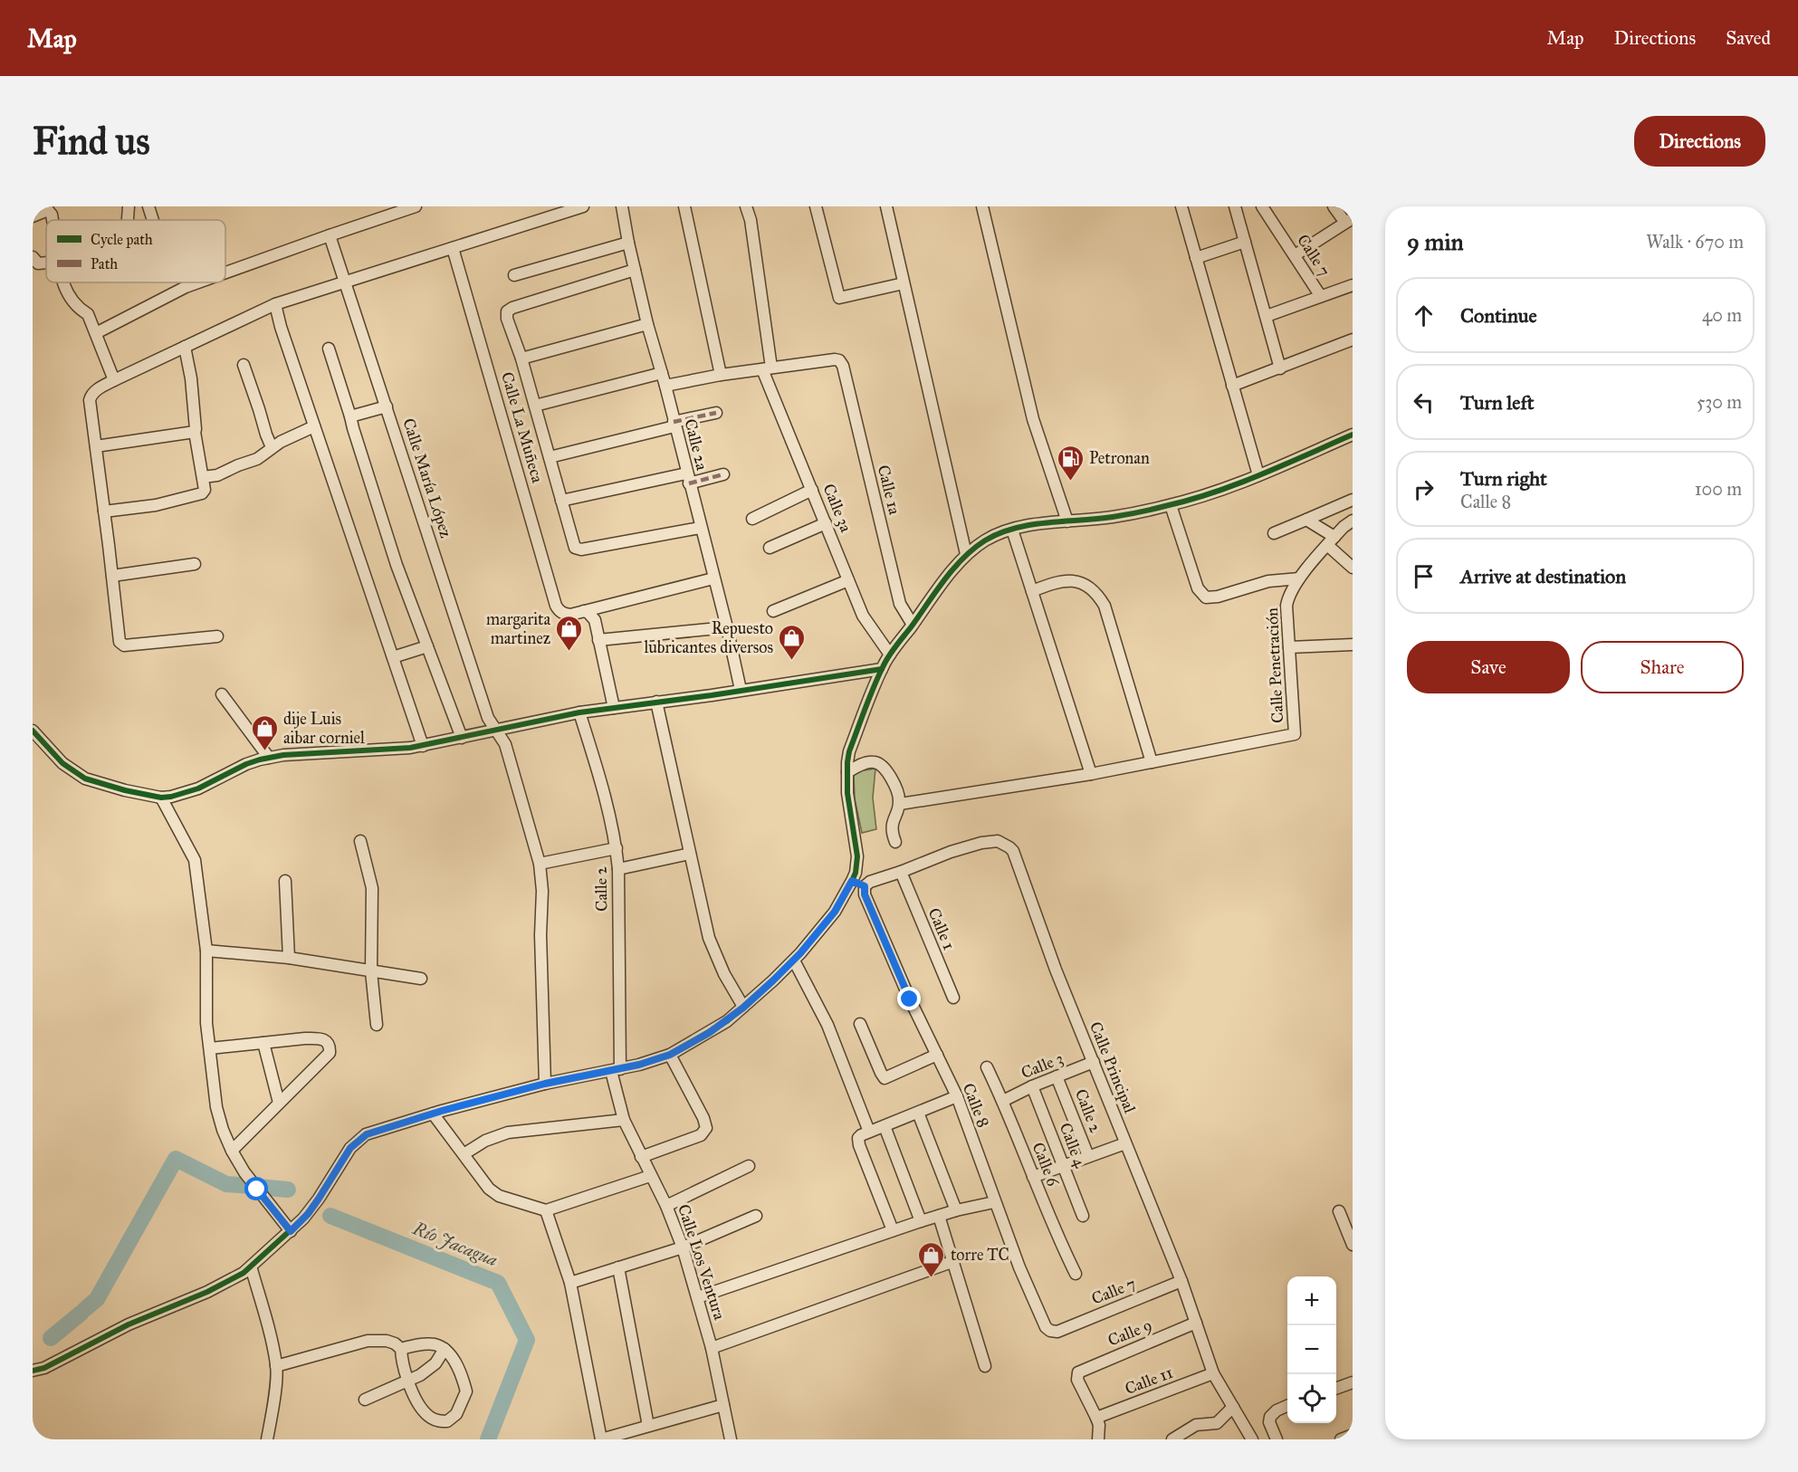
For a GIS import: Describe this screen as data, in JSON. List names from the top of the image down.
{
  "streets": {
    "street": [
      "Calle 7",
      "Calle La Muñeca",
      "Calle 2a",
      "Calle María López",
      "Calle 1a",
      "Calle 3a",
      "Calle Penetración",
      "Calle 2",
      "Calle 1",
      "Calle 3",
      "Calle Principal",
      "Calle 8",
      "Calle 4",
      "Calle 6",
      "Calle Los Ventura",
      "Calle 9",
      "Calle 11"
    ]
  },
  "crossings": [
    ["Calle 7", "Calle Principal"],
    ["Calle 7", "Calle 8"],
    ["Calle 1a", "Calle 3a"],
    ["Calle 2", "Calle 3"],
    ["Calle 2", "Calle Los Ventura"],
    ["Calle 1", "Calle Principal"],
    ["Calle 3", "Calle Principal"],
    ["Calle 3", "Calle 4"],
    ["Calle 3", "Calle 6"],
    ["Calle Principal", "Calle 8"],
    ["Calle Principal", "Calle 9"],
    ["Calle Principal", "Calle 11"],
    ["Calle 9", "Calle 11"]
  ],
  "water": ["Río Jacagua"],
  "places": {
    "fuel station": ["Petronan"],
    "shop": [
      "margarita martinez",
      "Repuesto lubricantes diversos",
      "dije Luis aibar corniel",
      "torre TC"
    ]
  },
  "legend": ["Cycle path", "Path"],
  "page": {
    "header": "Map",
    "nav": ["Map", "Directions", "Saved"],
    "buttons": [
      "Directions",
      ["Save", "Share"]
    ],
    "title": "Find us",
    "heading": ["9 min", "Walk · 670 m"],
    "list": [
      ["Continue", "40 m"],
      ["Turn left", "530 m"],
      ["Turn right", "Calle 8", "100 m"],
      "Arrive at destination"
    ],
    "map_buttons": ["+", "−"]
  }
}
